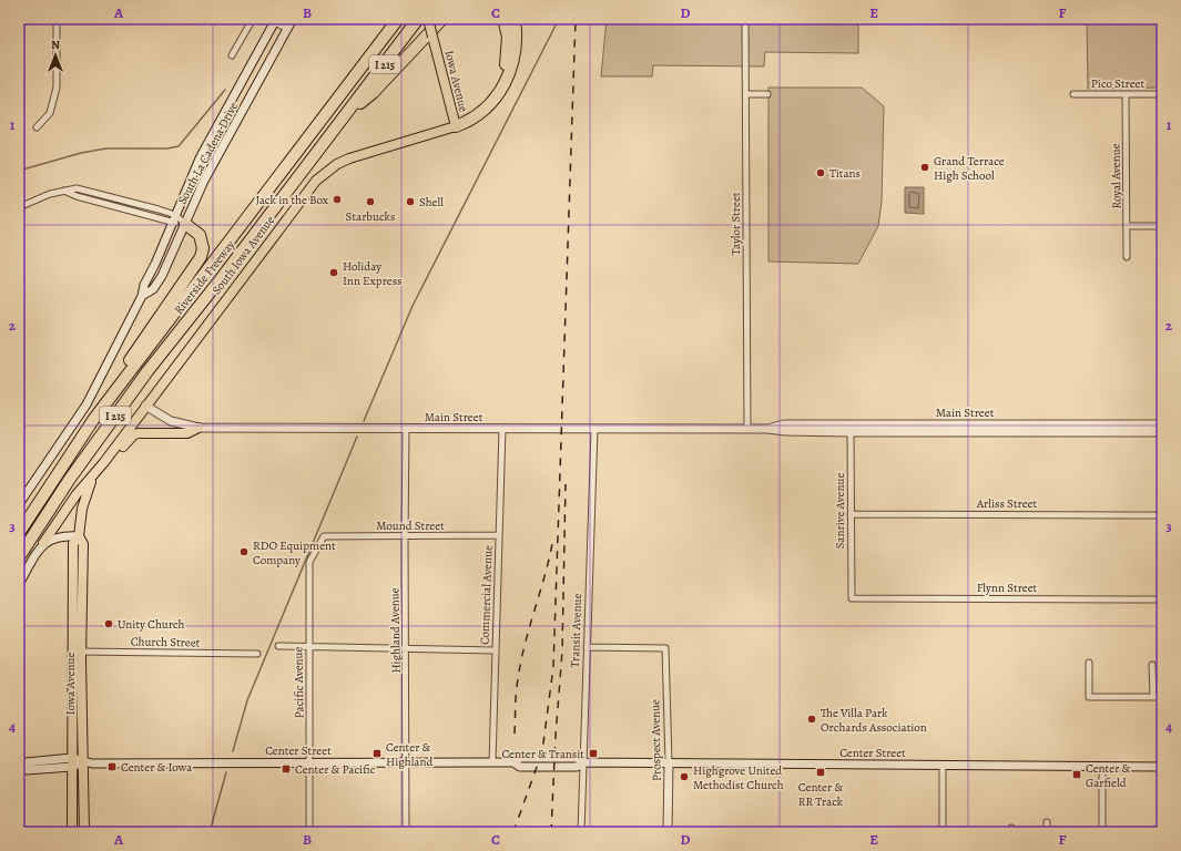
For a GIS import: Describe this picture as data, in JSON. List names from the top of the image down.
{
  "streets": {
    "highway": ["I 215", "Riverside Freeway"],
    "main road": [
      "Iowa Avenue",
      "South La Cadena Drive",
      "South Iowa Avenue",
      "Main Street",
      "Prospect Avenue",
      "Center Street"
    ],
    "street": [
      "Pico Street",
      "Royal Avenue",
      "Taylor Street",
      "Arliss Street",
      "Sanrive Avenue",
      "Mound Street",
      "Flynn Street",
      "Commercial Avenue",
      "Highland Avenue",
      "Transit Avenue",
      "Church Street",
      "Pacific Avenue"
    ]
  },
  "crossings": [
    ["Iowa Avenue", "South Iowa Avenue"],
    ["Iowa Avenue", "Church Street"],
    ["Iowa Avenue", "Center Street"],
    ["Pico Street", "Royal Avenue"],
    ["Taylor Street", "Main Street"],
    ["South Iowa Avenue", "Main Street"],
    ["Main Street", "Sanrive Avenue"],
    ["Main Street", "Commercial Avenue"],
    ["Main Street", "Highland Avenue"],
    ["Main Street", "Transit Avenue"],
    ["Arliss Street", "Sanrive Avenue"],
    ["Sanrive Avenue", "Flynn Street"],
    ["Mound Street", "Commercial Avenue"],
    ["Mound Street", "Highland Avenue"],
    ["Mound Street", "Pacific Avenue"],
    ["Commercial Avenue", "Center Street"],
    ["Highland Avenue", "Center Street"],
    ["Transit Avenue", "Prospect Avenue"],
    ["Transit Avenue", "Center Street"],
    ["Pacific Avenue", "Center Street"],
    ["Prospect Avenue", "Center Street"]
  ],
  "places": {
    "other": [
      "Grand Terrace High School",
      "Titans",
      "Jack in the Box",
      "Starbucks",
      "Shell",
      "Holiday Inn Express",
      "RDO Equipment Company",
      "Unity Church",
      "The Villa Park Orchards Association",
      "Highgrove United Methodist Church"
    ],
    "transit": [
      "Center & Highland",
      "Center & Transit",
      "Center & Iowa",
      "Center & Pacific",
      "Center & RR Track",
      "Center & Garfield"
    ]
  },
  "north": "top",
  "grid": {
    "columns": [
      "A",
      "B",
      "C",
      "D",
      "E",
      "F"
    ],
    "rows": [
      "1",
      "2",
      "3",
      "4"
    ]
  }
}
